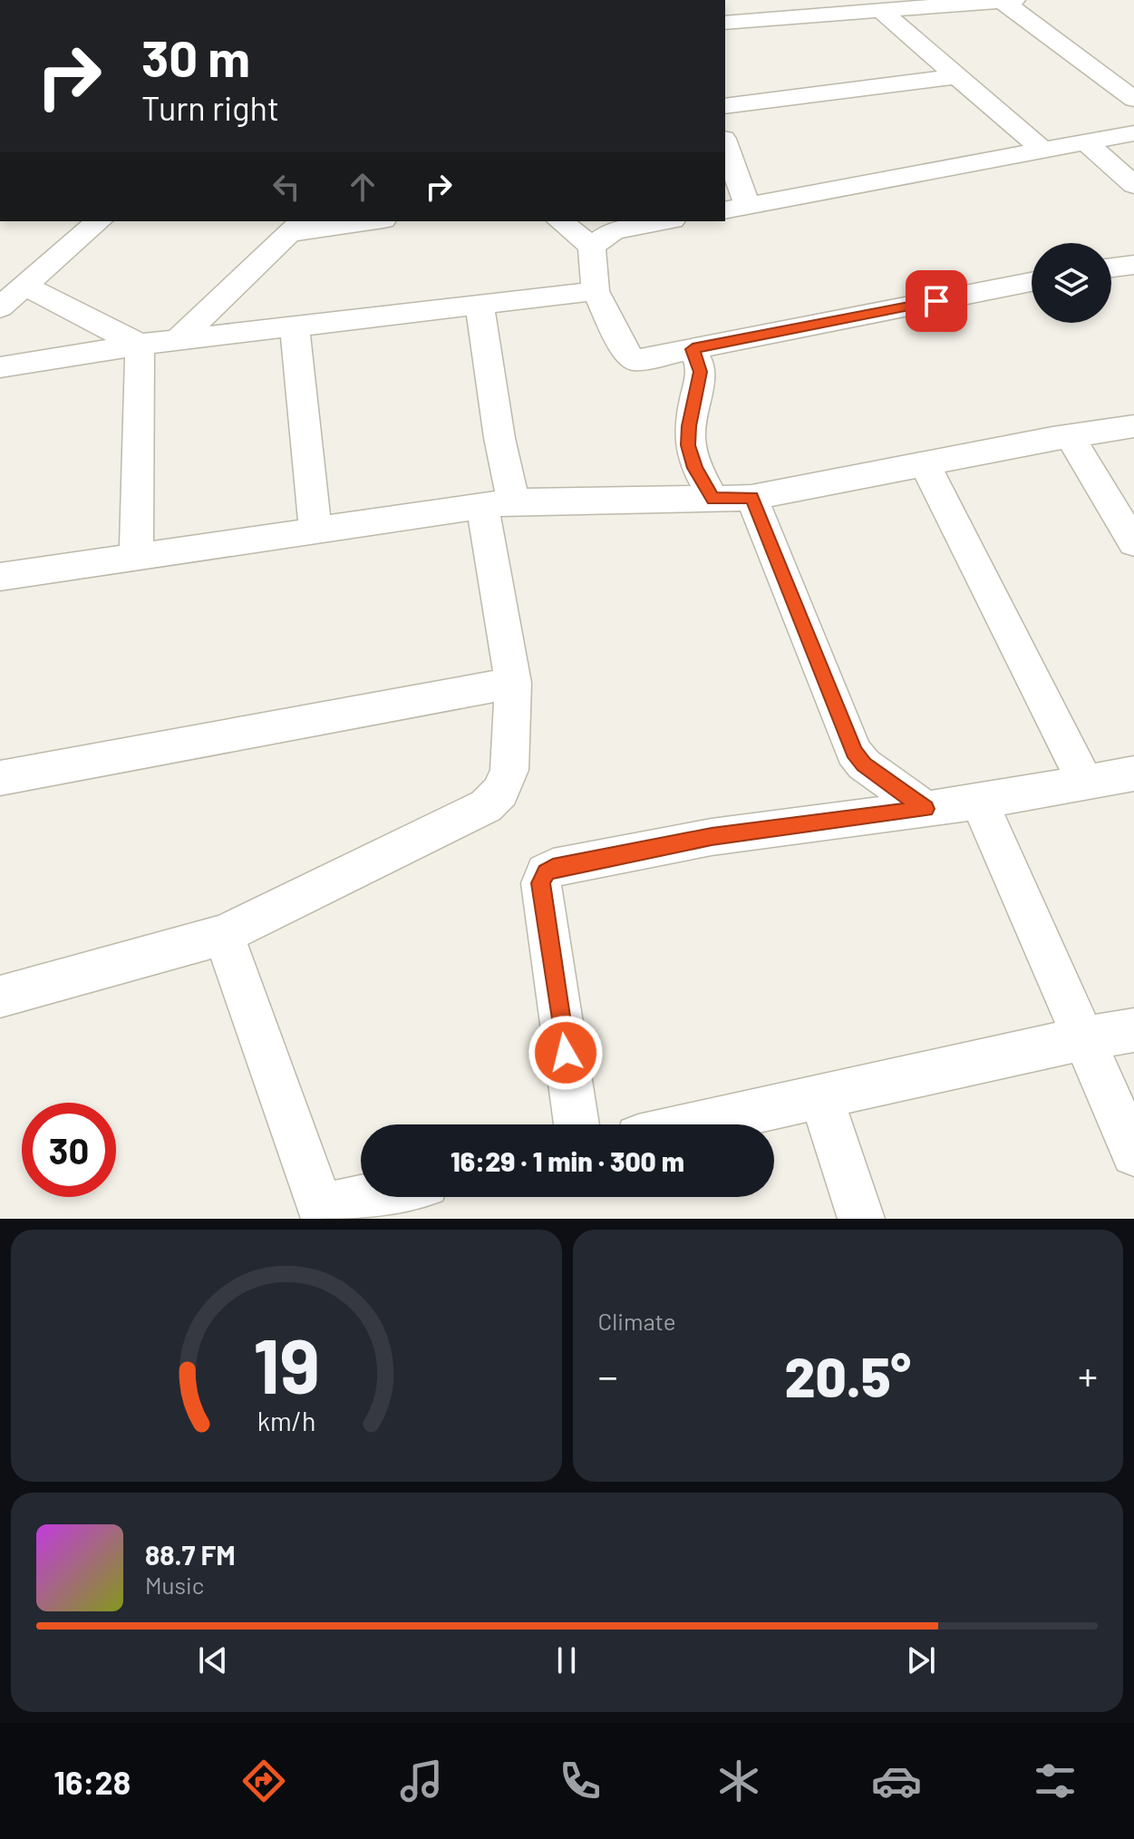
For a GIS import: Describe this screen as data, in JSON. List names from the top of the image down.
{
  "page": {
    "turn": ["30 m", "Turn right"],
    "limit": "30",
    "trip": "16:29 · 1 min · 300 m",
    "tile": "Climate",
    "heat": ["−", "20.5°", "+"],
    "song": ["88.7 FM", "Music"],
    "tabs": "16:28",
    "gauge": ["19", "km/h"]
  }
}
